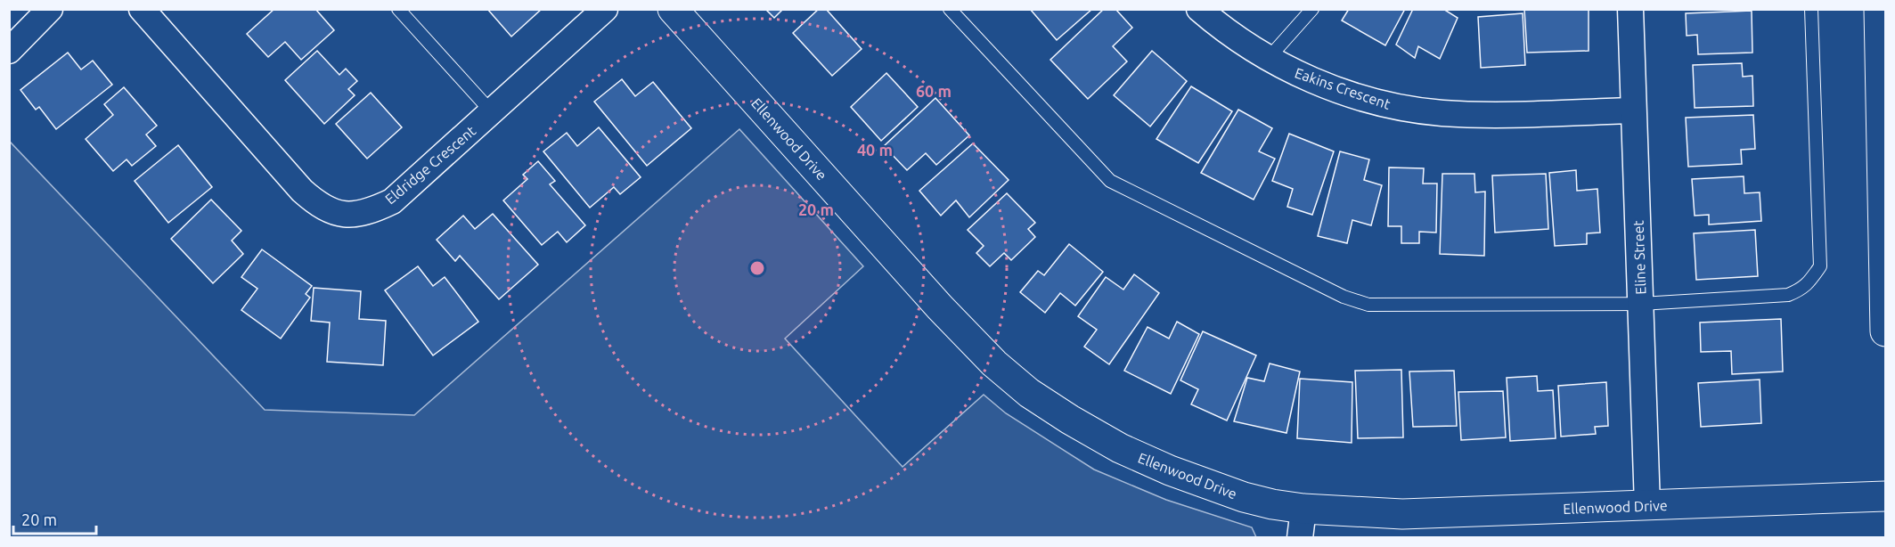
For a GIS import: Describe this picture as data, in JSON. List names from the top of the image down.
{
  "streets": {
    "street": [
      "Eakins Crescent",
      "Ellenwood Drive",
      "Eldridge Crescent",
      "Eline Street"
    ]
  },
  "crossings": [
    ["Eakins Crescent", "Eline Street"],
    ["Ellenwood Drive", "Eline Street"]
  ],
  "scale_bar": "20 m",
  "rings": ["60 m", "40 m", "20 m"]
}
